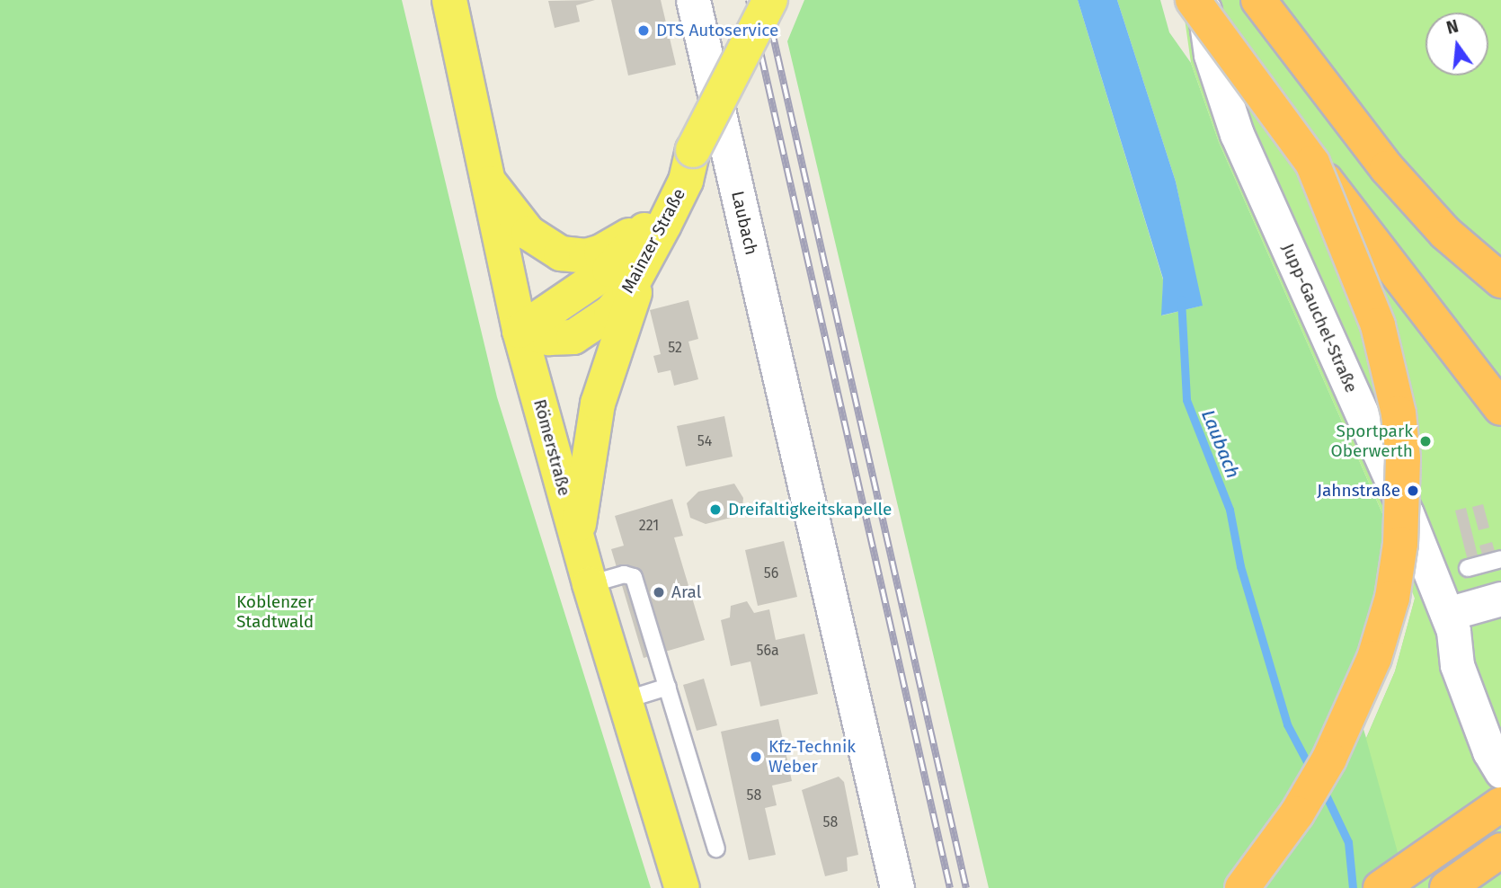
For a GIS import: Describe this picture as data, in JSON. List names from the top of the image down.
{
  "streets": {
    "main road": ["Mainzer Straße", "Römerstraße"],
    "street": ["Laubach", "Jupp-Gauchel-Straße"]
  },
  "crossings": [
    ["Mainzer Straße", "Römerstraße"]
  ],
  "water": ["Laubach"],
  "parks": ["Koblenzer Stadtwald"],
  "places": [
    "DTS Autoservice",
    "Sportpark Oberwerth",
    "Jahnstraße",
    "Dreifaltigkeitskapelle",
    "Aral",
    "Kfz-Technik Weber"
  ],
  "house_numbers": [
    "52",
    "54",
    "221",
    "56",
    "56a",
    "58",
    "58"
  ],
  "north": "top"
}
